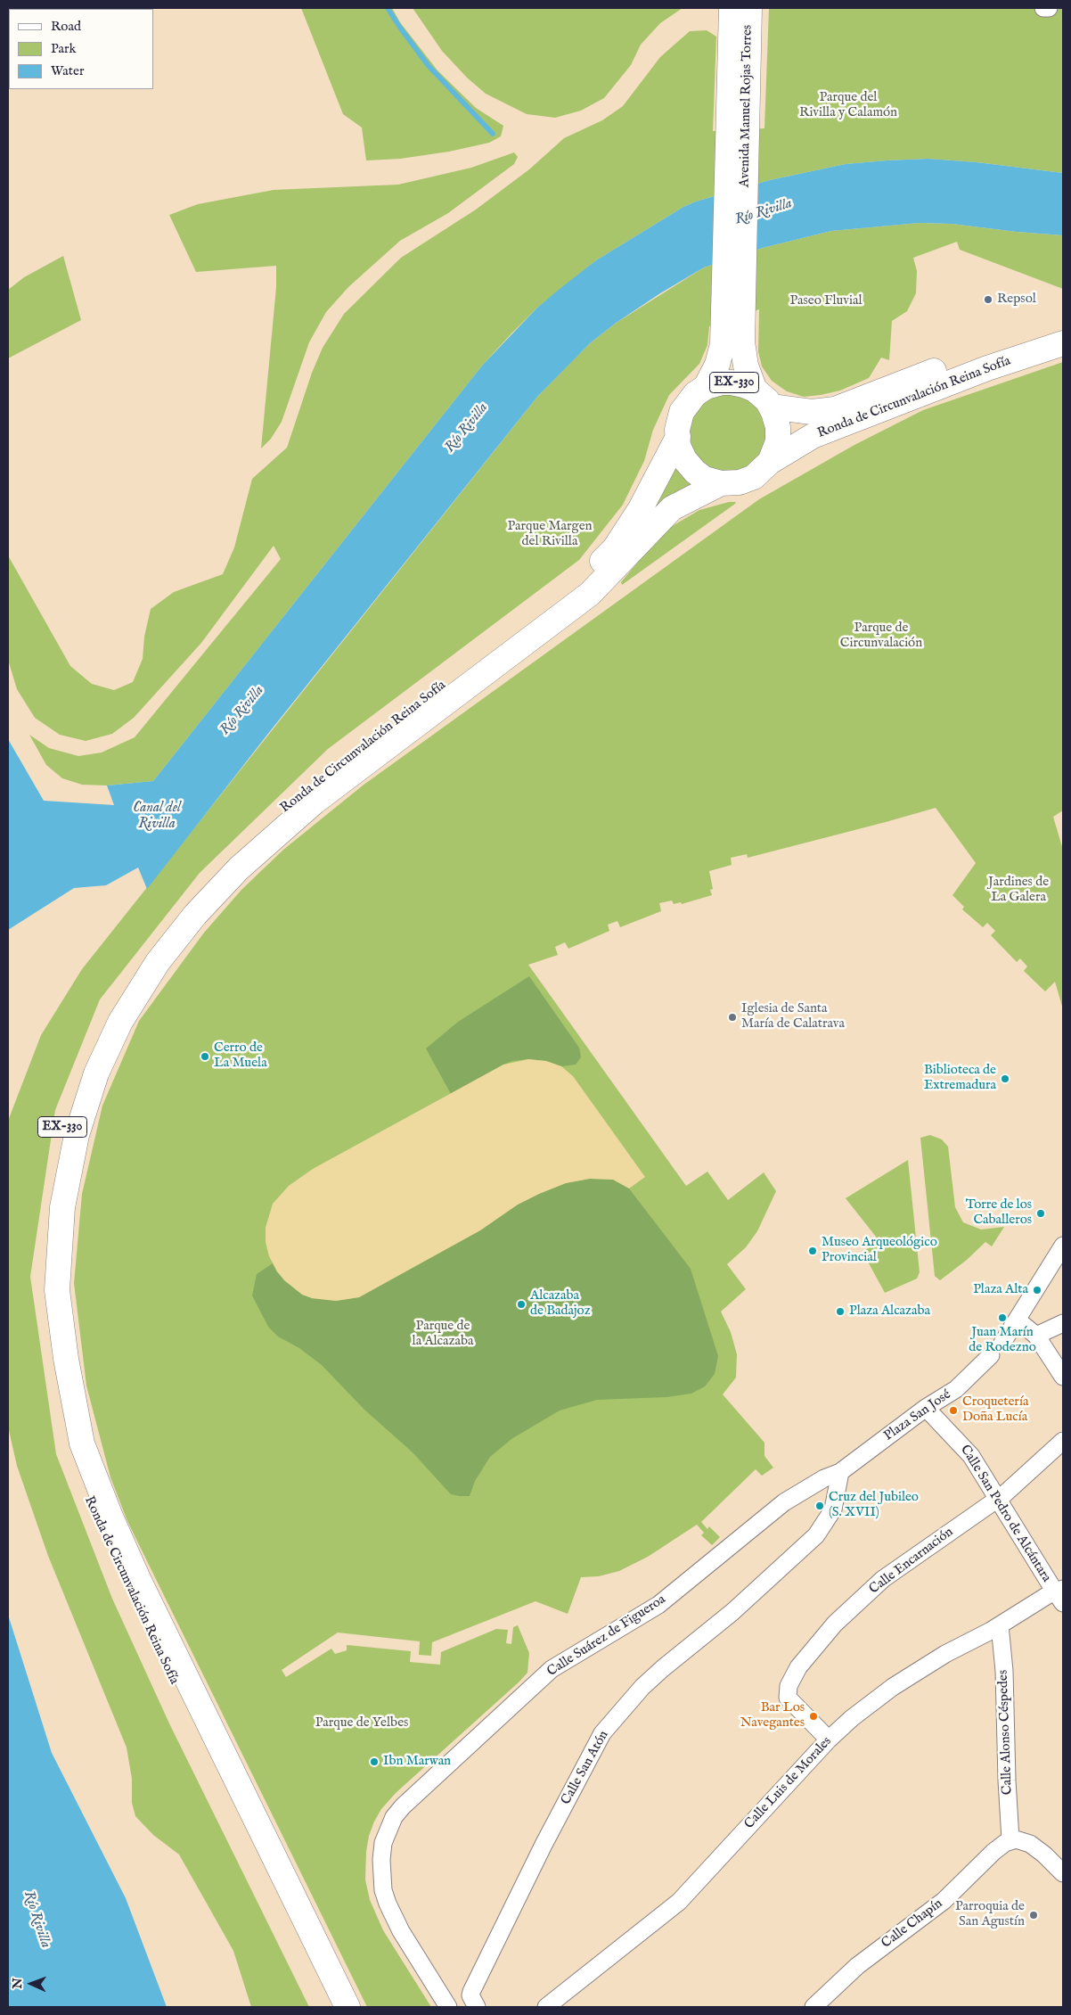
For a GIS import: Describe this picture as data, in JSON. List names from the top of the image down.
{
  "streets": {
    "main road": ["Avenida Manuel Rojas Torres", "EX-330", "Ronda de Circunvalación Reina Sofía"],
    "street": [
      "Plaza San José",
      "Calle San Pedro de Alcántara",
      "Calle Encarnación",
      "Calle Suárez de Figueroa",
      "Calle Alonso Céspedes",
      "Calle San Atón",
      "Calle Luis de Morales",
      "Calle Chapín"
    ]
  },
  "crossings": [
    ["Avenida Manuel Rojas Torres", "Ronda de Circunvalación Reina Sofía"],
    ["Plaza San José", "Calle San Pedro de Alcántara"],
    ["Plaza San José", "Calle Suárez de Figueroa"],
    ["Plaza San José", "Calle San Atón"],
    ["Calle San Pedro de Alcántara", "Calle Encarnación"],
    ["Calle San Pedro de Alcántara", "Calle Luis de Morales"],
    ["Calle Encarnación", "Calle Luis de Morales"],
    ["Calle Alonso Céspedes", "Calle Luis de Morales"],
    ["Calle Alonso Céspedes", "Calle Chapín"]
  ],
  "water": ["Río Rivilla", "Canal del Rivilla"],
  "parks": [
    "Parque del Rivilla y Calamón",
    "Paseo Fluvial",
    "Parque Margen del Rivilla",
    "Parque de Circunvalación",
    "Jardines de La Galera",
    "Parque de la Alcazaba",
    "Parque de Yelbes"
  ],
  "places": [
    "Repsol",
    "Iglesia de Santa María de Calatrava",
    "Cerro de La Muela",
    "Biblioteca de Extremadura",
    "Torre de los Caballeros",
    "Museo Arqueológico Provincial",
    "Plaza Alta",
    "Alcazaba de Badajoz",
    "Plaza Alcazaba",
    "Juan Marín de Rodezno",
    "Croquetería Doña Lucía",
    "Cruz del Jubileo (S. XVII)",
    "Bar Los Navegantes",
    "Ibn Marwan",
    "Parroquia de San Agustín"
  ],
  "legend": ["Road", "Park", "Water"],
  "north": "left"
}
